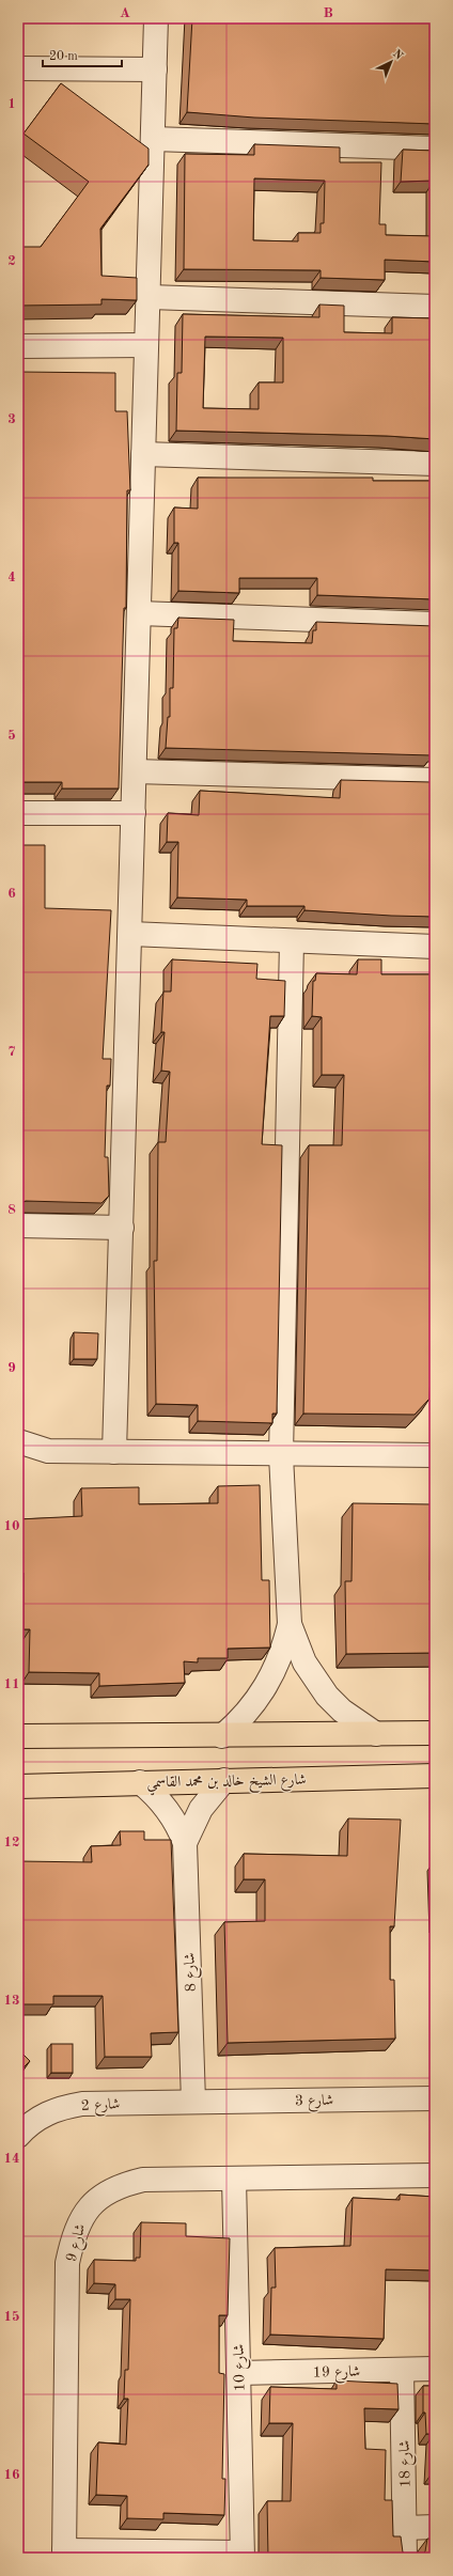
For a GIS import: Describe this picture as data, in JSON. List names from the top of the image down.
{
  "streets": {
    "main road": ["شارع الشيخ خالد بن محمد القاسمي"],
    "street": [
      "شارع 8",
      "شارع 3",
      "شارع 2",
      "شارع 9",
      "شارع 10",
      "شارع 19",
      "شارع 18"
    ]
  },
  "crossings": [
    ["شارع الشيخ خالد بن محمد القاسمي", "شارع 8"],
    ["شارع 8", "شارع 3"],
    ["شارع 8", "شارع 2"],
    ["شارع 3", "شارع 2"],
    ["شارع 9", "شارع 10"],
    ["شارع 10", "شارع 19"],
    ["شارع 19", "شارع 18"]
  ],
  "scale_bar": "20 m",
  "north": "top right",
  "grid": {
    "columns": ["A", "B"],
    "rows": [
      "1",
      "2",
      "3",
      "4",
      "5",
      "6",
      "7",
      "8",
      "9",
      "10",
      "11",
      "12",
      "13",
      "14",
      "15",
      "16"
    ]
  }
}
